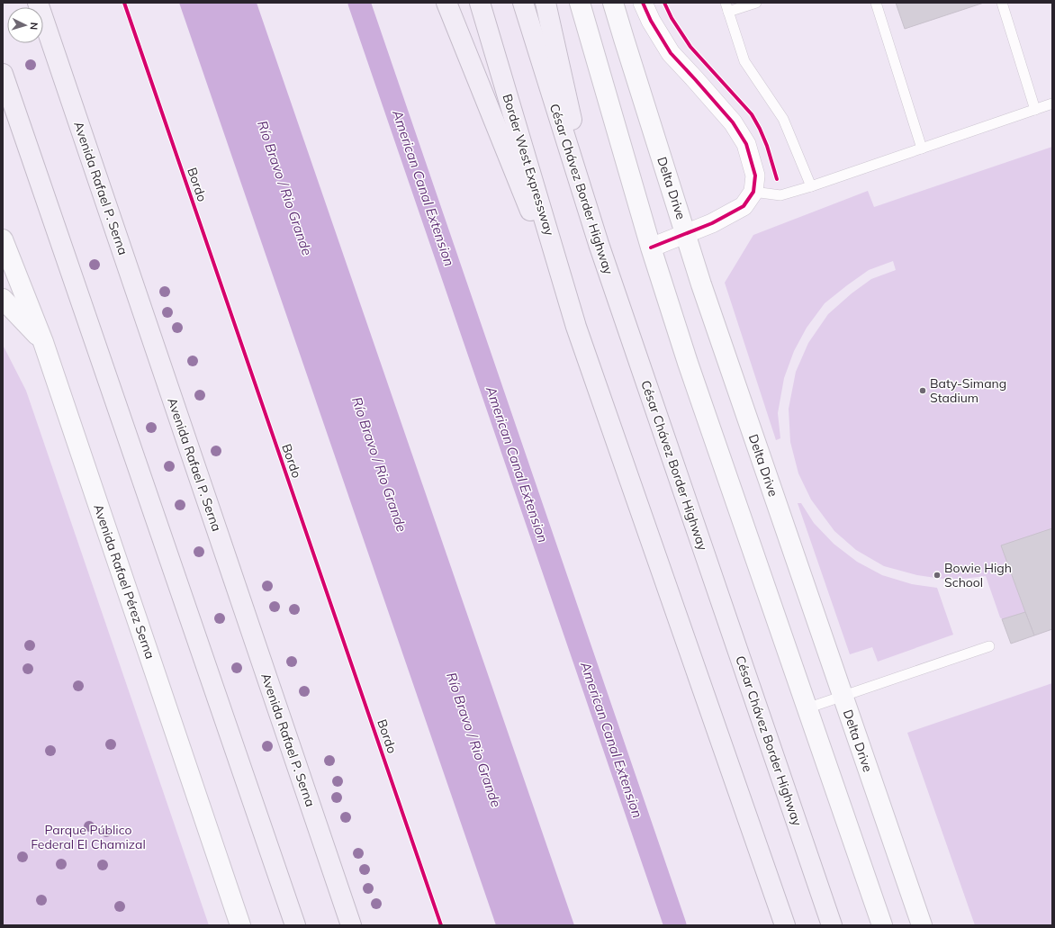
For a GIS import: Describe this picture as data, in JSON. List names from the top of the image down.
{
  "streets": {
    "highway": ["Border West Expressway", "Avenida Rafael P. Serna", "César Chávez Border Highway"],
    "main road": ["Delta Drive", "Avenida Rafael Pérez Serna"],
    "cycle path": ["Bordo"]
  },
  "water": ["Río Bravo / Rio Grande", "American Canal Extension"],
  "parks": ["Parque Público Federal El Chamizal"],
  "places": ["Baty-Simang Stadium", "Bowie High School"],
  "north": "right"
}
